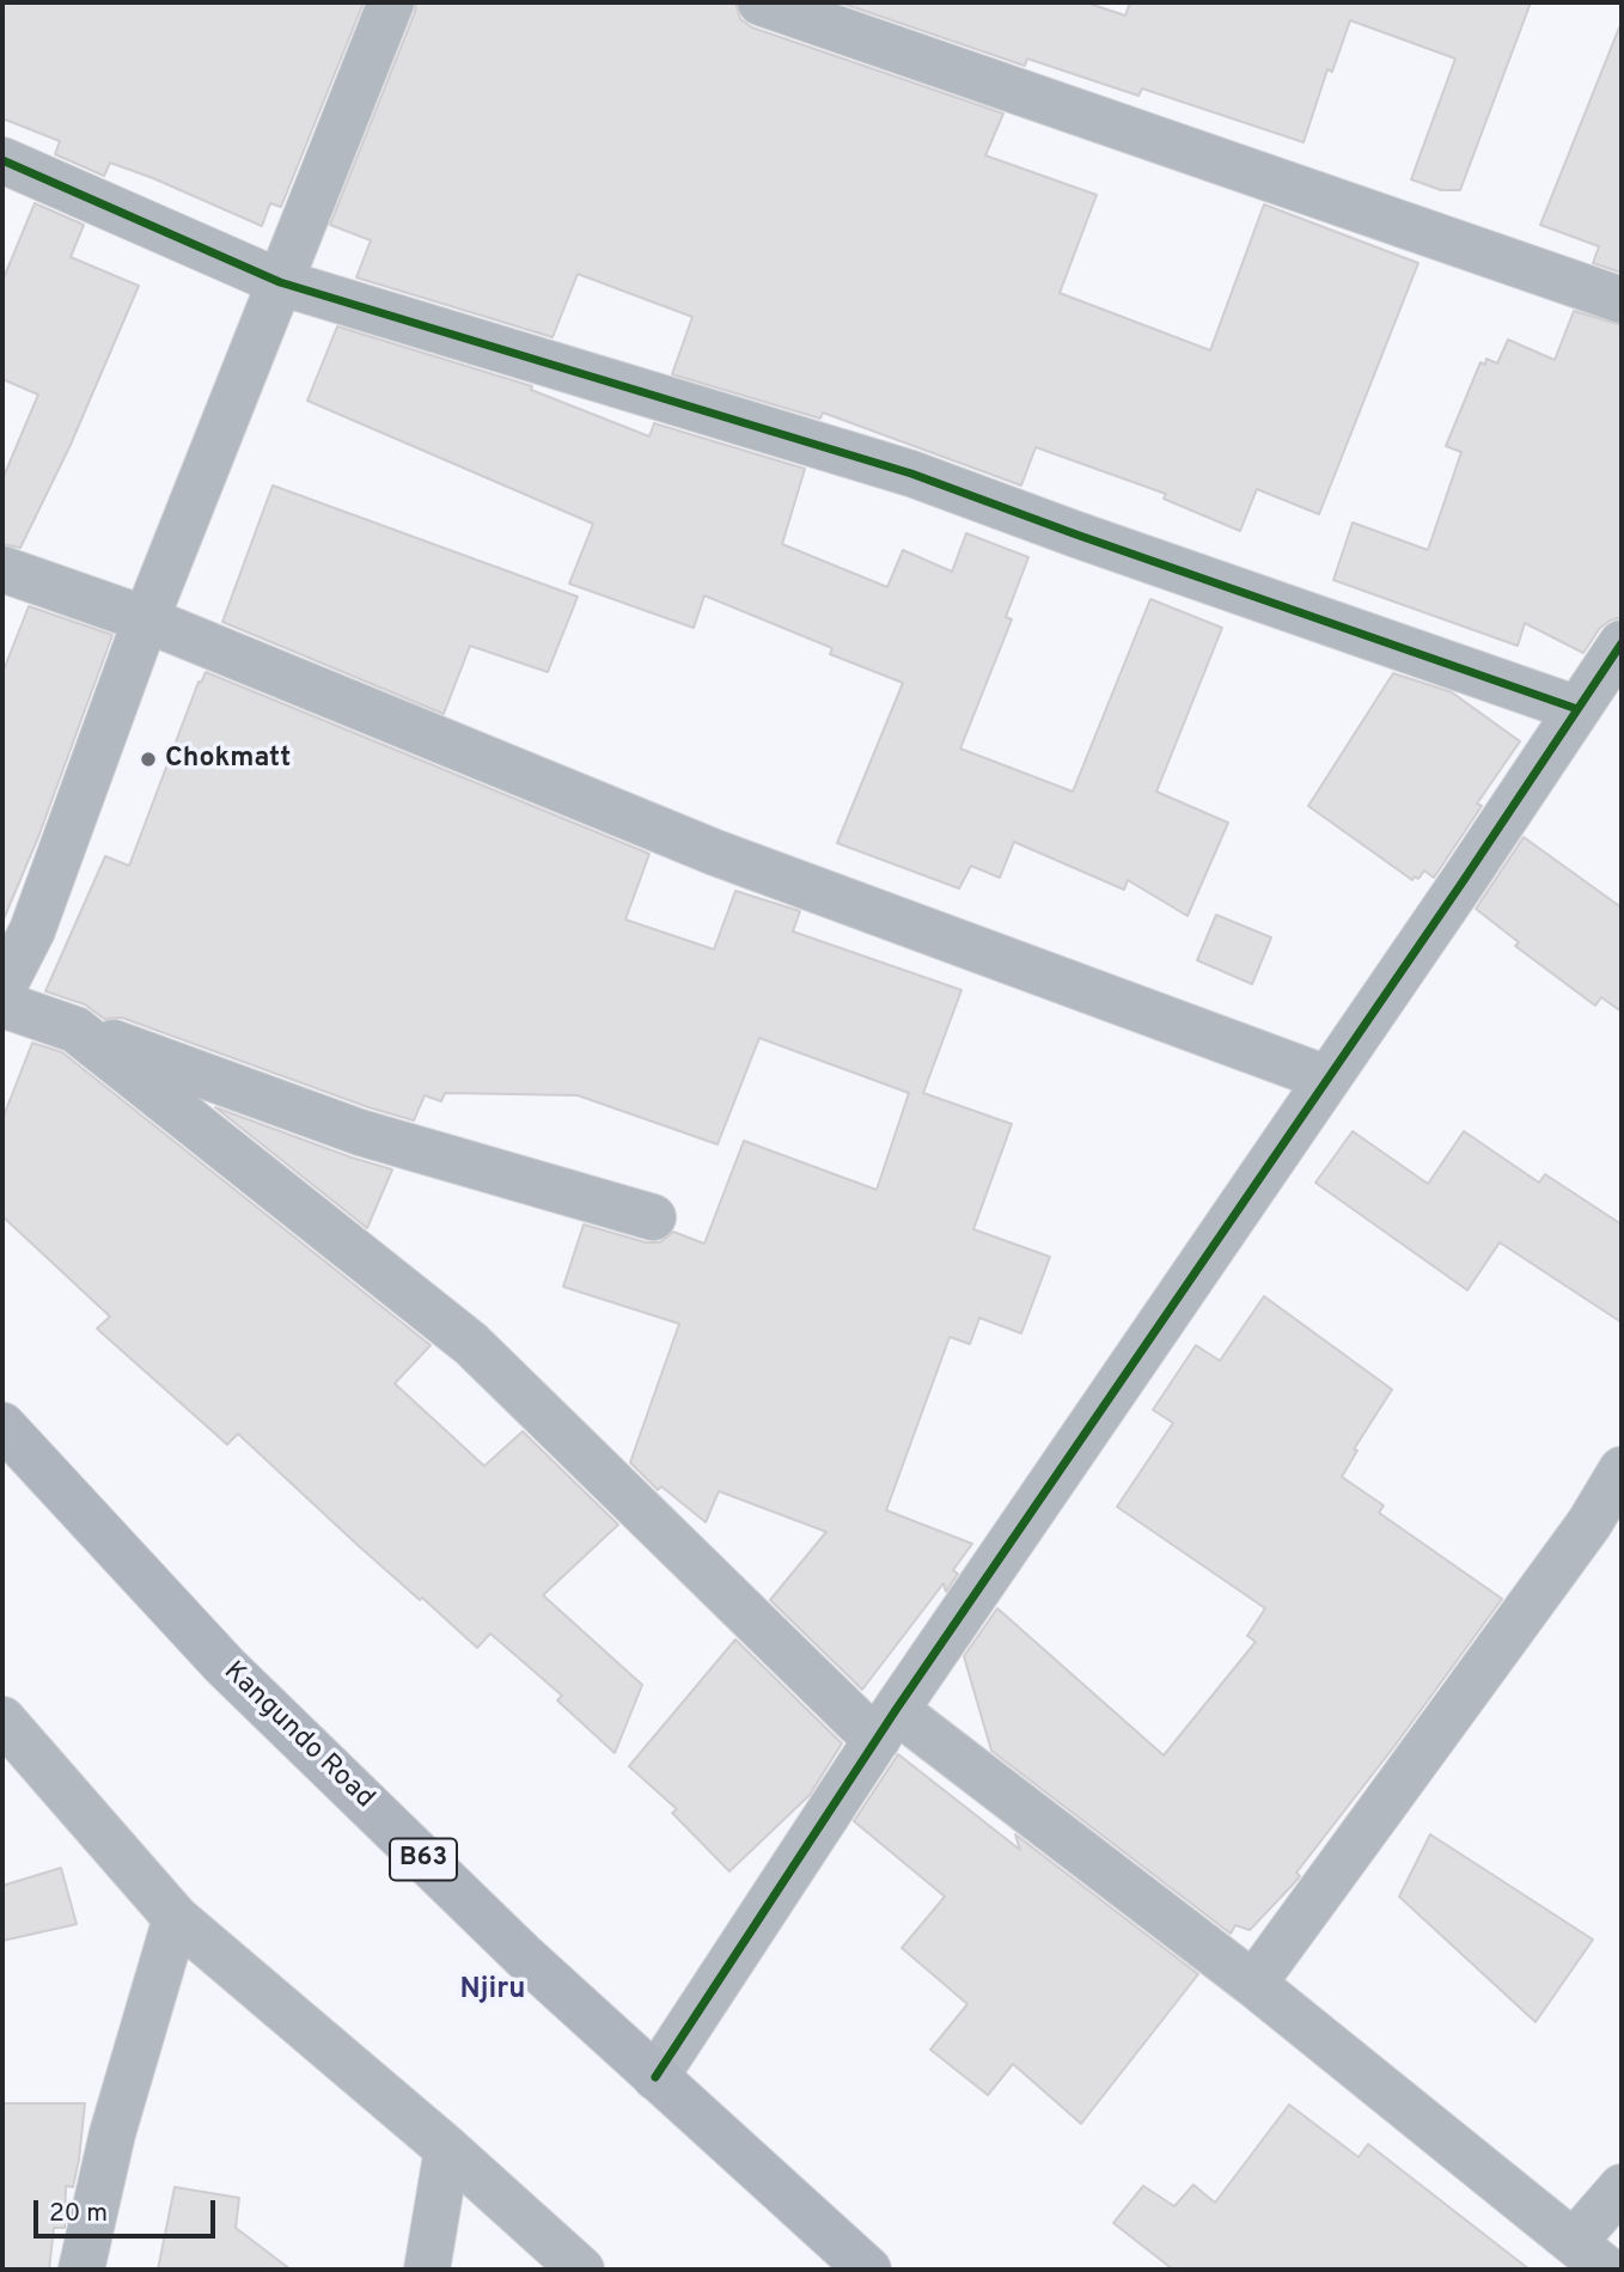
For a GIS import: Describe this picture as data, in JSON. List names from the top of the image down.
{
  "streets": {
    "highway": ["Kangundo Road", "B63"]
  },
  "districts": ["Njiru"],
  "places": ["Chokmatt"],
  "scale_bar": "20 m"
}
